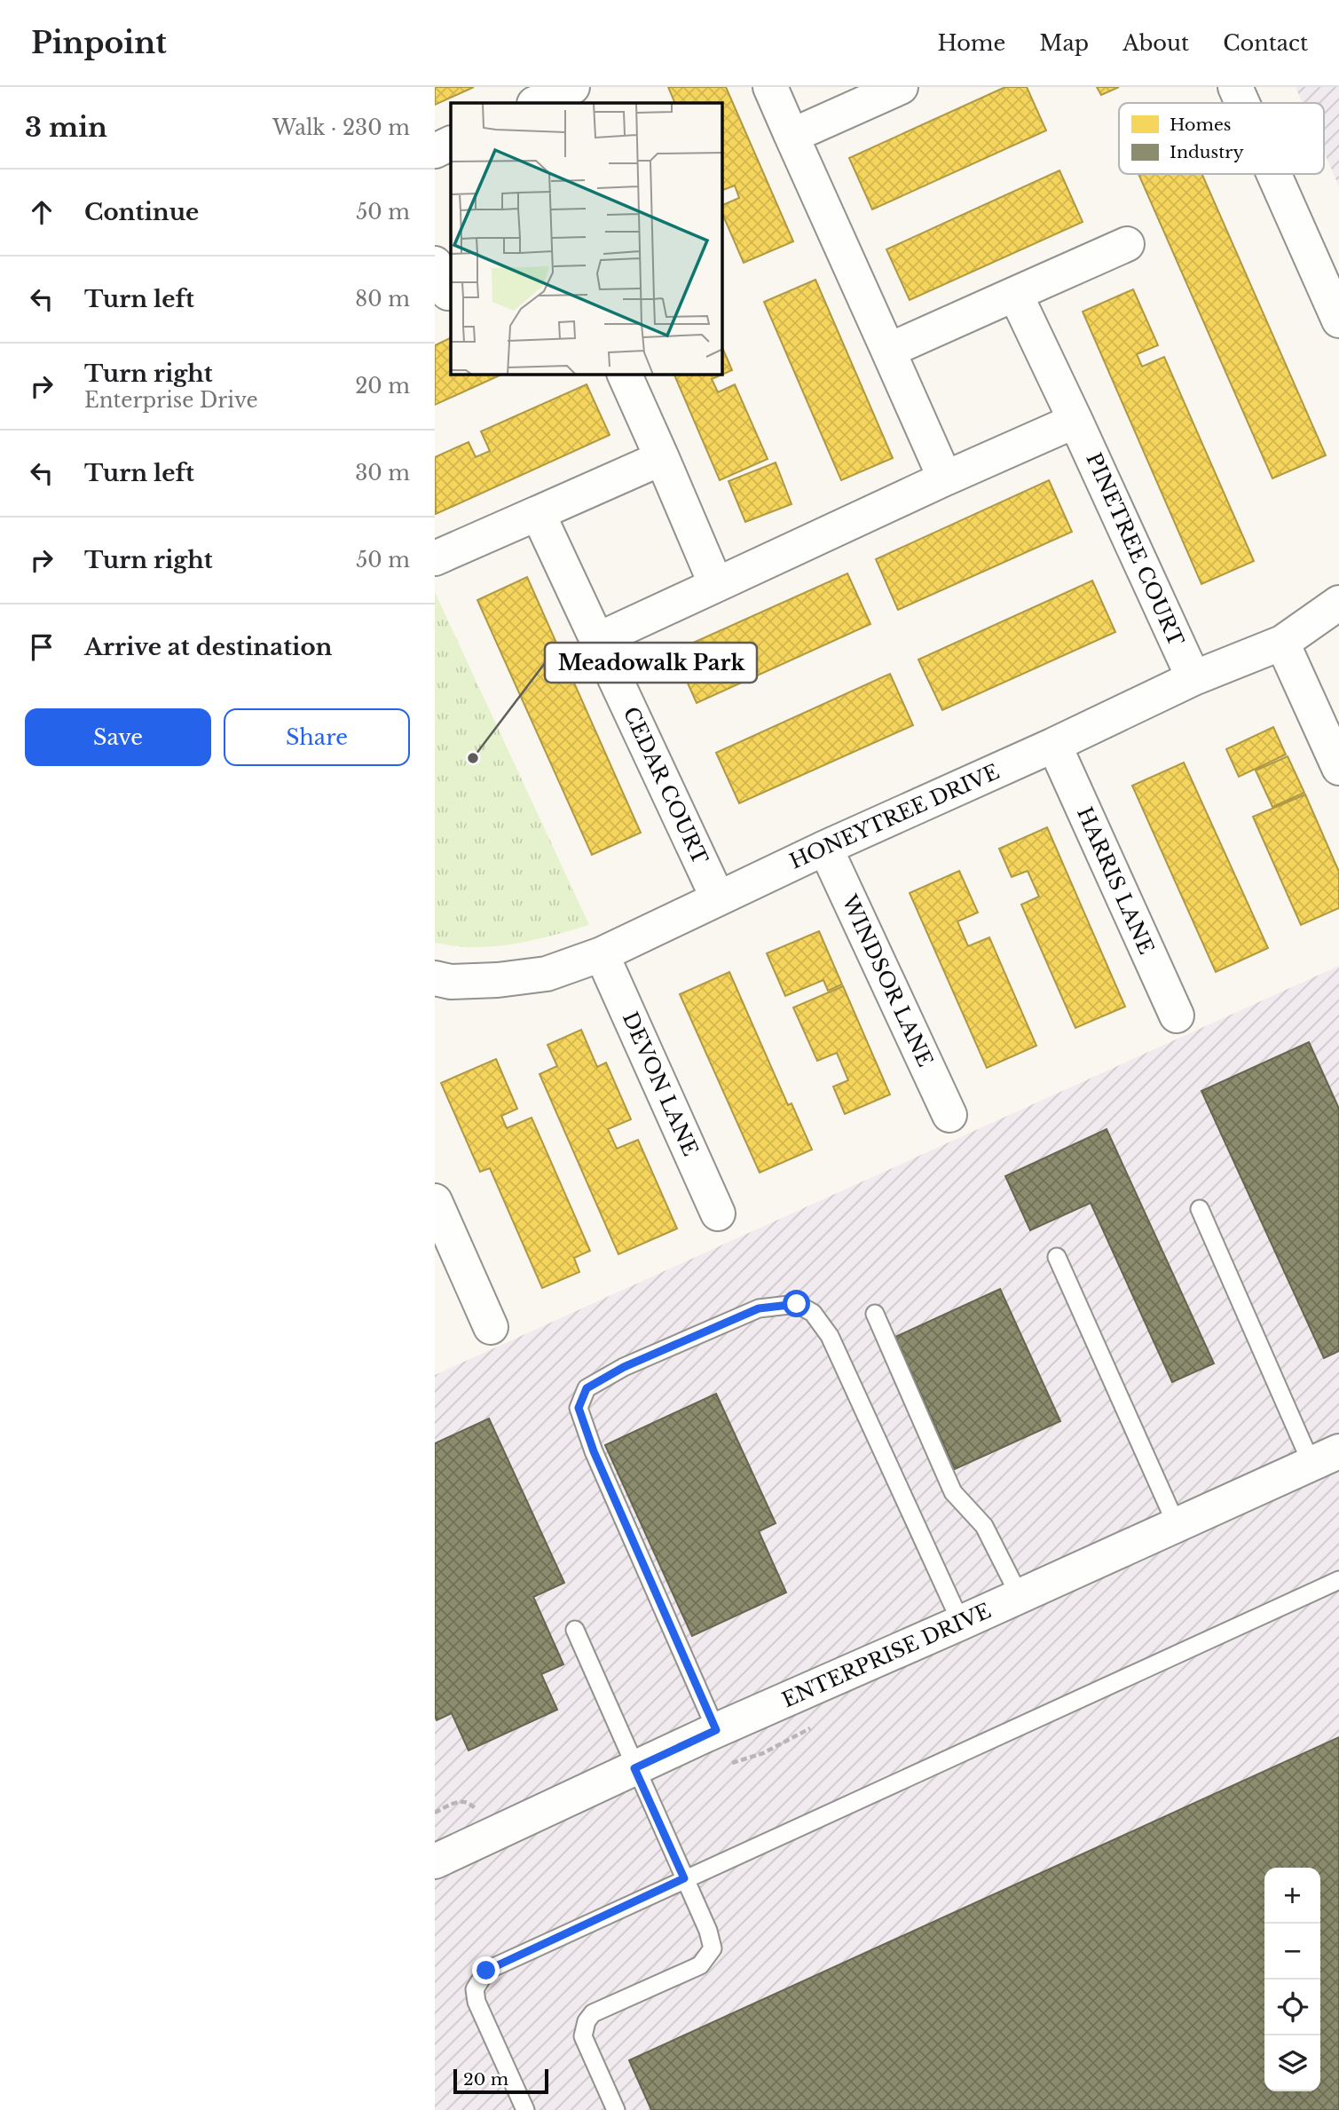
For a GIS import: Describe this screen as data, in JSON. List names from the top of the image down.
{
  "streets": {
    "street": [
      "PINETREE COURT",
      "CEDAR COURT",
      "HONEYTREE DRIVE",
      "HARRIS LANE",
      "WINDSOR LANE",
      "DEVON LANE",
      "ENTERPRISE DRIVE"
    ]
  },
  "crossings": [
    ["PINETREE COURT", "HONEYTREE DRIVE"],
    ["CEDAR COURT", "HONEYTREE DRIVE"],
    ["HONEYTREE DRIVE", "HARRIS LANE"],
    ["HONEYTREE DRIVE", "WINDSOR LANE"],
    ["HONEYTREE DRIVE", "DEVON LANE"]
  ],
  "places": ["Meadowalk Park"],
  "legend": ["Homes", "Industry"],
  "scale_bar": "20 m",
  "page": {
    "header": "Pinpoint",
    "nav": [
      "Home",
      "Map",
      "About",
      "Contact"
    ],
    "heading": ["3 min", "Walk · 230 m"],
    "list": [
      ["Continue", "50 m"],
      ["Turn left", "80 m"],
      ["Turn right", "Enterprise Drive", "20 m"],
      ["Turn left", "30 m"],
      ["Turn right", "50 m"],
      "Arrive at destination"
    ],
    "buttons": ["Save", "Share"],
    "map_buttons": ["+", "−"],
    "scale": "20 m"
  }
}
